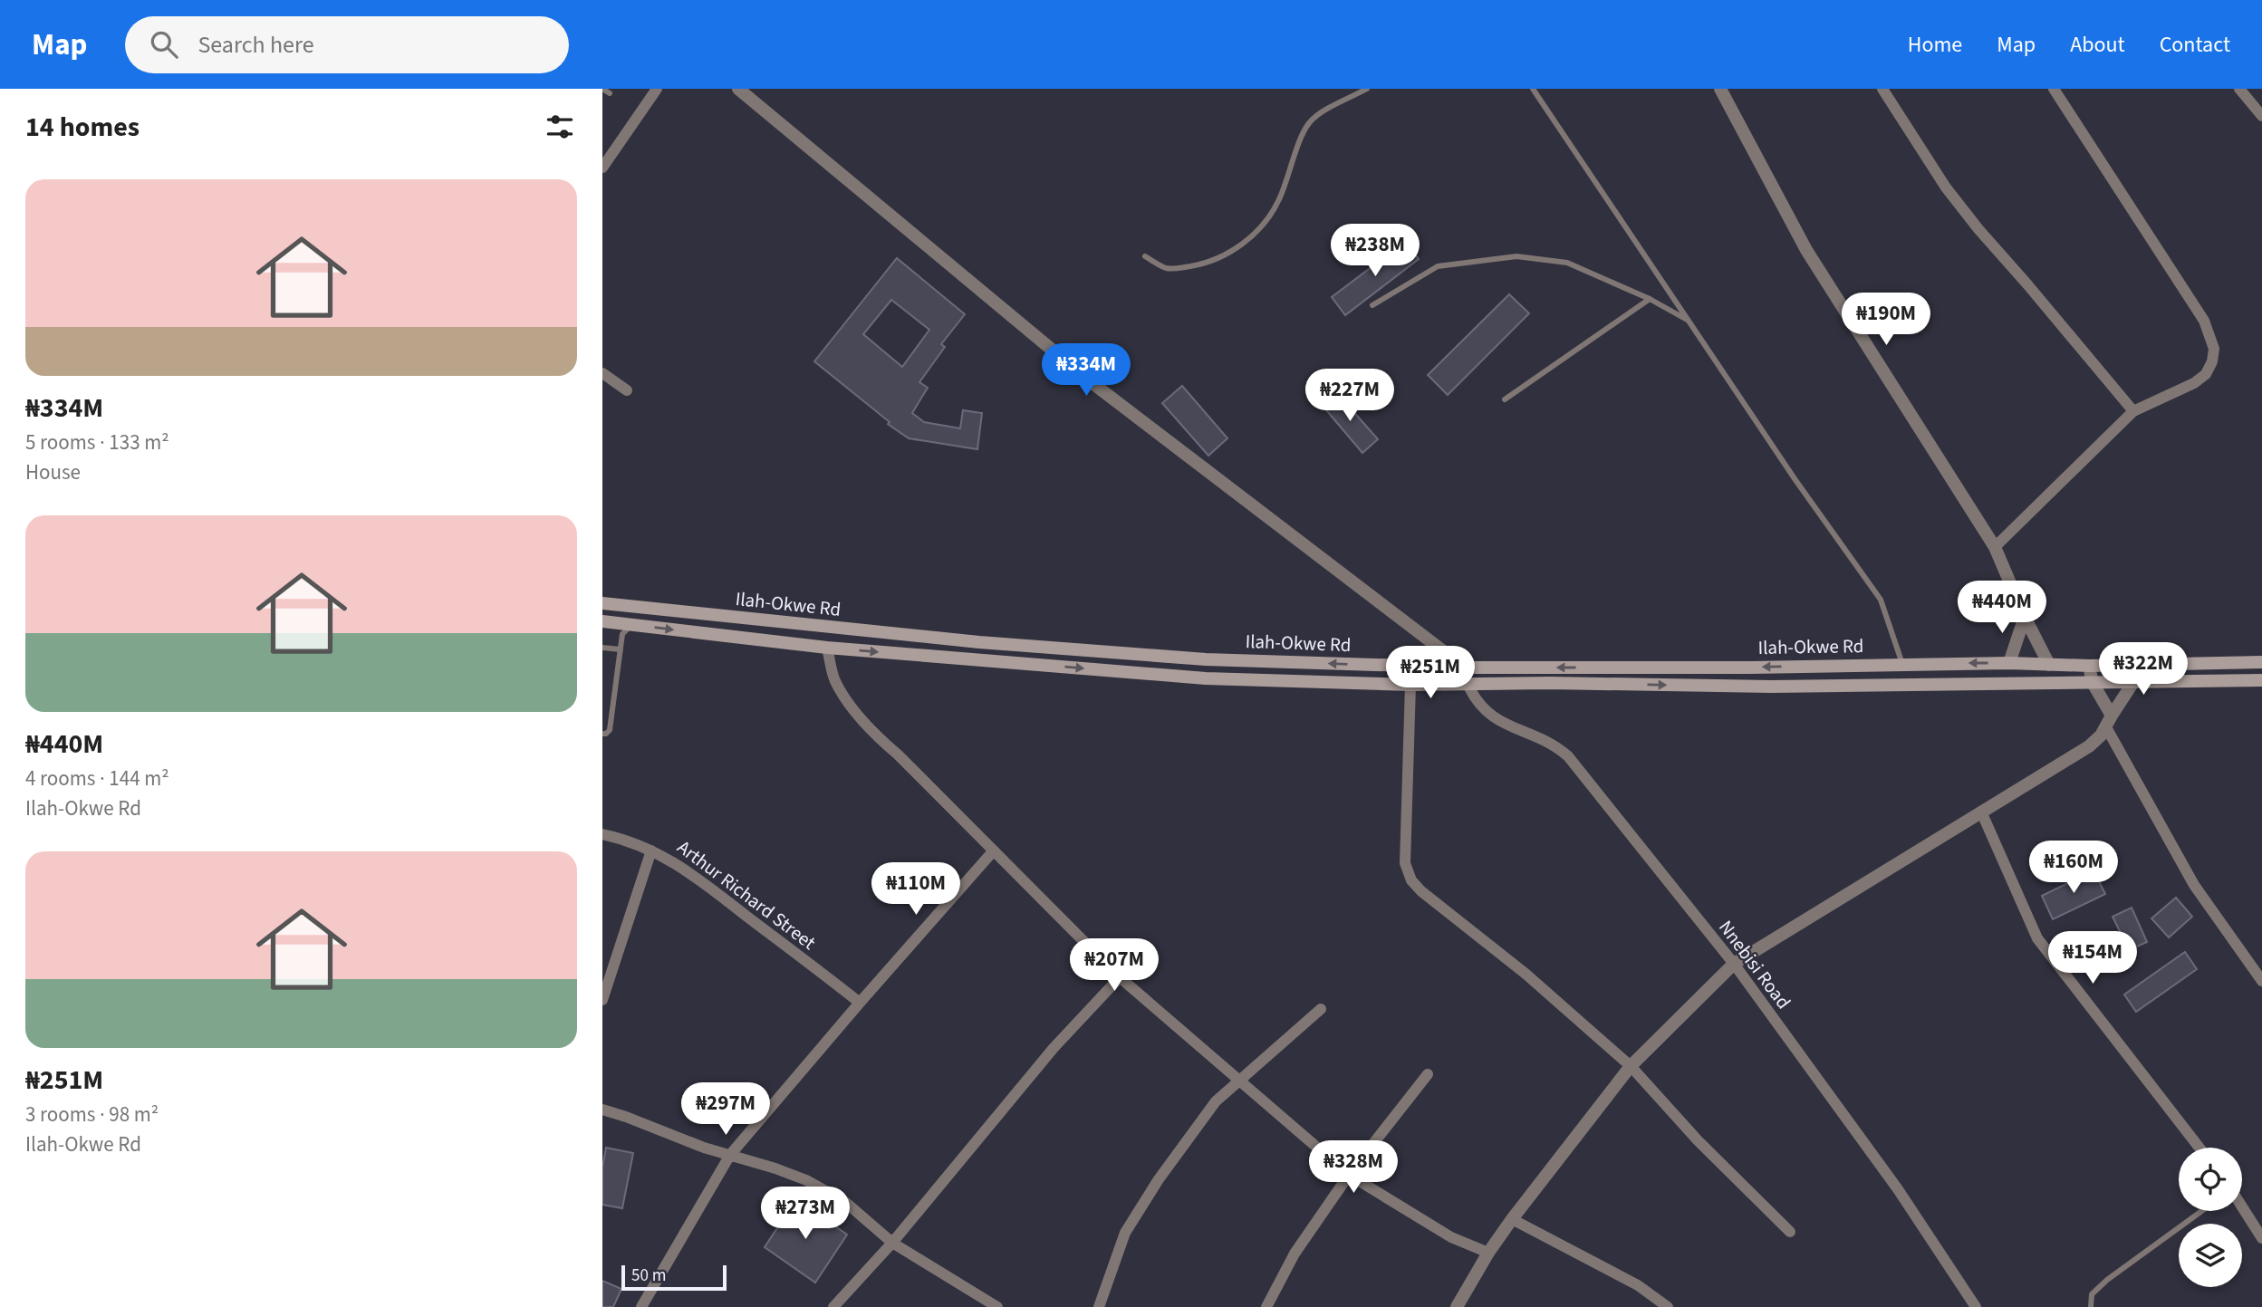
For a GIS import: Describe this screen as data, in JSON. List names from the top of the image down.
{
  "streets": {
    "main road": ["Ilah-Okwe Rd"],
    "street": ["Arthur Richard Street", "Nnebisi Road"]
  },
  "scale_bar": "50 m",
  "page": {
    "header": "Map",
    "search": "Search here",
    "nav": [
      "Home",
      "Map",
      "About",
      "Contact"
    ],
    "heading": "14 homes",
    "list": [
      {
        "name": "₦334M",
        "note": "5 rooms · 133 m² · House"
      },
      {
        "name": "₦440M",
        "note": "4 rooms · 144 m² · Ilah-Okwe Rd"
      },
      {
        "name": "₦251M",
        "note": "3 rooms · 98 m² · Ilah-Okwe Rd"
      }
    ],
    "price": [
      "₦238M",
      "₦190M",
      "₦334M",
      "₦227M",
      "₦440M",
      "₦322M",
      "₦251M",
      "₦160M",
      "₦110M",
      "₦154M",
      "₦207M",
      "₦297M",
      "₦328M",
      "₦273M"
    ],
    "scale": "50 m"
  }
}
